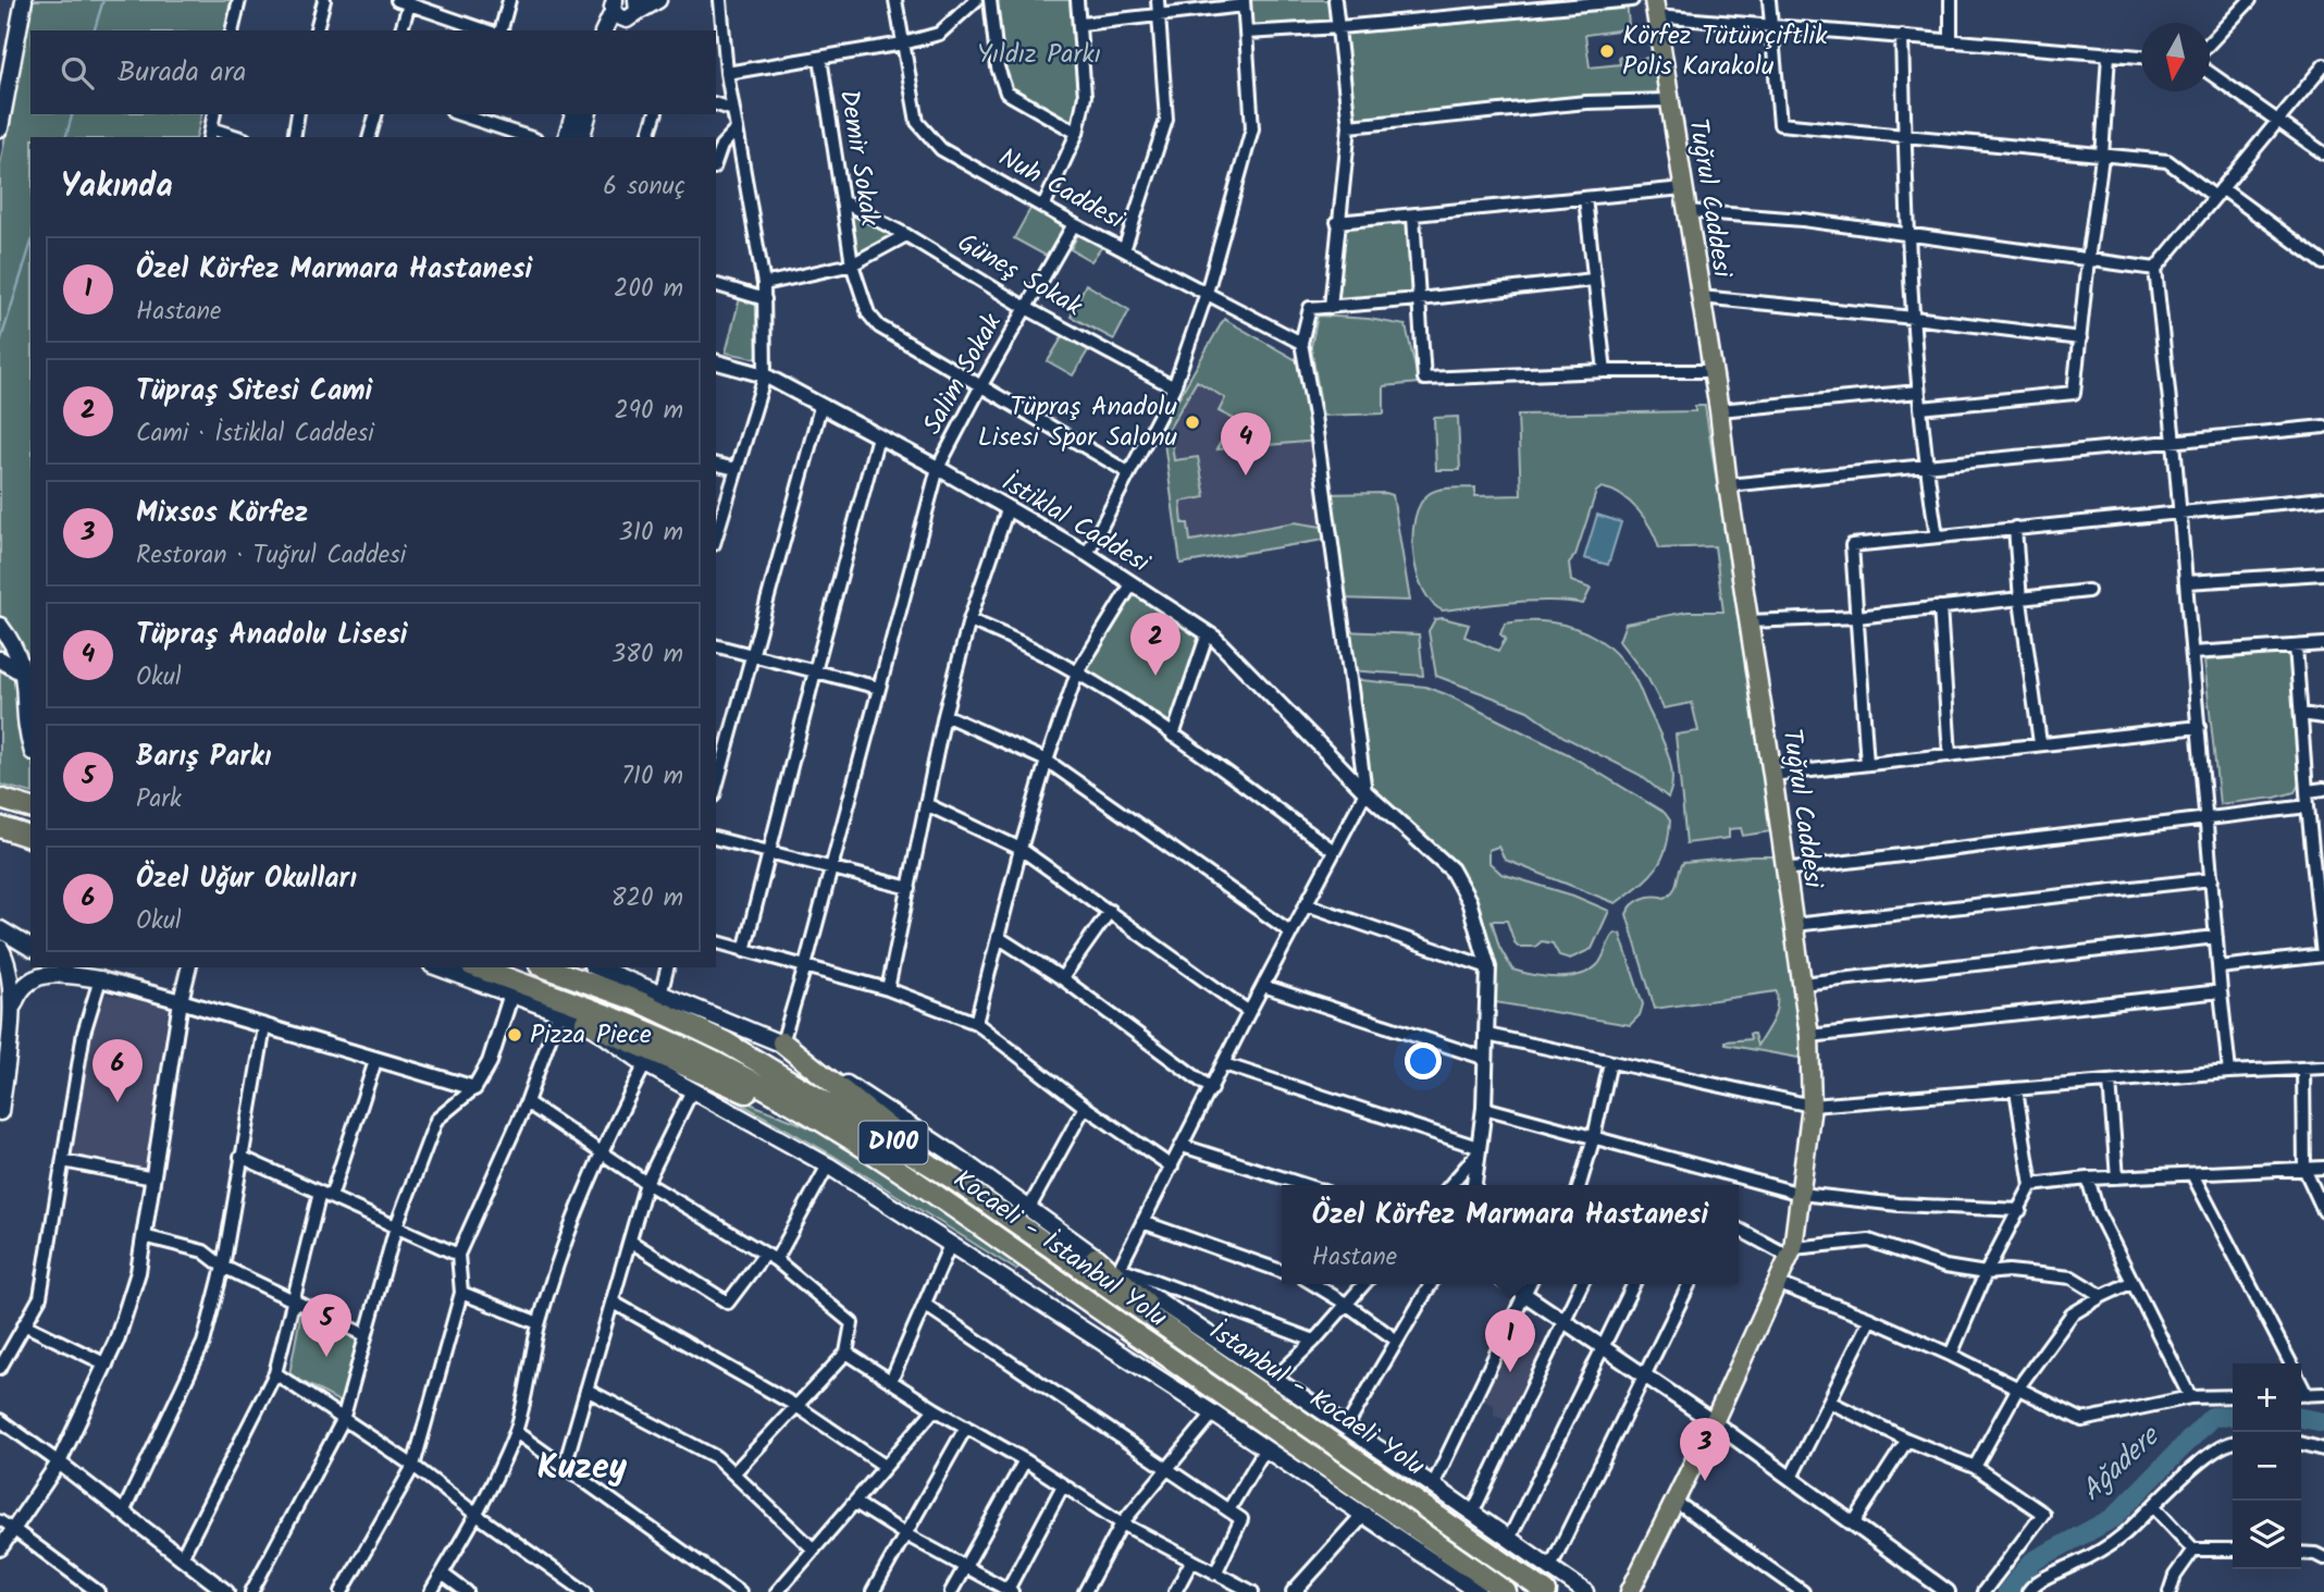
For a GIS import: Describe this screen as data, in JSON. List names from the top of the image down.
{
  "streets": {
    "highway": ["D100", "Kocaeli - İstanbul Yolu", "İstanbul - Kocaeli Yolu"],
    "main road": ["Tuğrul Caddesi"],
    "street": [
      "Demir Sokak",
      "Nuh Caddesi",
      "Güneş Sokak",
      "Salim Sokak",
      "İstiklal Caddesi"
    ]
  },
  "crossings": [
    ["Demir Sokak", "Güneş Sokak"],
    ["Demir Sokak", "Salim Sokak"],
    ["Nuh Caddesi", "Salim Sokak"],
    ["Güneş Sokak", "Salim Sokak"],
    ["Salim Sokak", "İstiklal Caddesi"]
  ],
  "districts": ["Kuzey"],
  "water": ["Ağadere"],
  "parks": ["Yıldız Parkı"],
  "places": ["Körfez Tütünçiftlik Polis Karakolu", "Tüpraş Anadolu Lisesi Spor Salonu", "Pizza Piece"],
  "north": "bottom",
  "page": {
    "search": "Burada ara",
    "heading": ["Yakında", "6 sonuç"],
    "list": [
      {
        "mark": "1",
        "name": "Özel Körfez Marmara Hastanesi",
        "note": "Hastane",
        "value": "200 m"
      },
      {
        "mark": "2",
        "name": "Tüpraş Sitesi Cami",
        "note": "Cami · İstiklal Caddesi",
        "value": "290 m"
      },
      {
        "mark": "3",
        "name": "Mixsos Körfez",
        "note": "Restoran · Tuğrul Caddesi",
        "value": "310 m"
      },
      {
        "mark": "4",
        "name": "Tüpraş Anadolu Lisesi",
        "note": "Okul",
        "value": "380 m"
      },
      {
        "mark": "5",
        "name": "Barış Parkı",
        "note": "Park",
        "value": "710 m"
      },
      {
        "mark": "6",
        "name": "Özel Uğur Okulları",
        "note": "Okul",
        "value": "820 m"
      }
    ],
    "pins": [
      "4",
      "2",
      "6",
      "5",
      "1",
      "3"
    ],
    "popup": ["Özel Körfez Marmara Hastanesi", "Hastane"],
    "map_buttons": ["+", "−"]
  }
}
